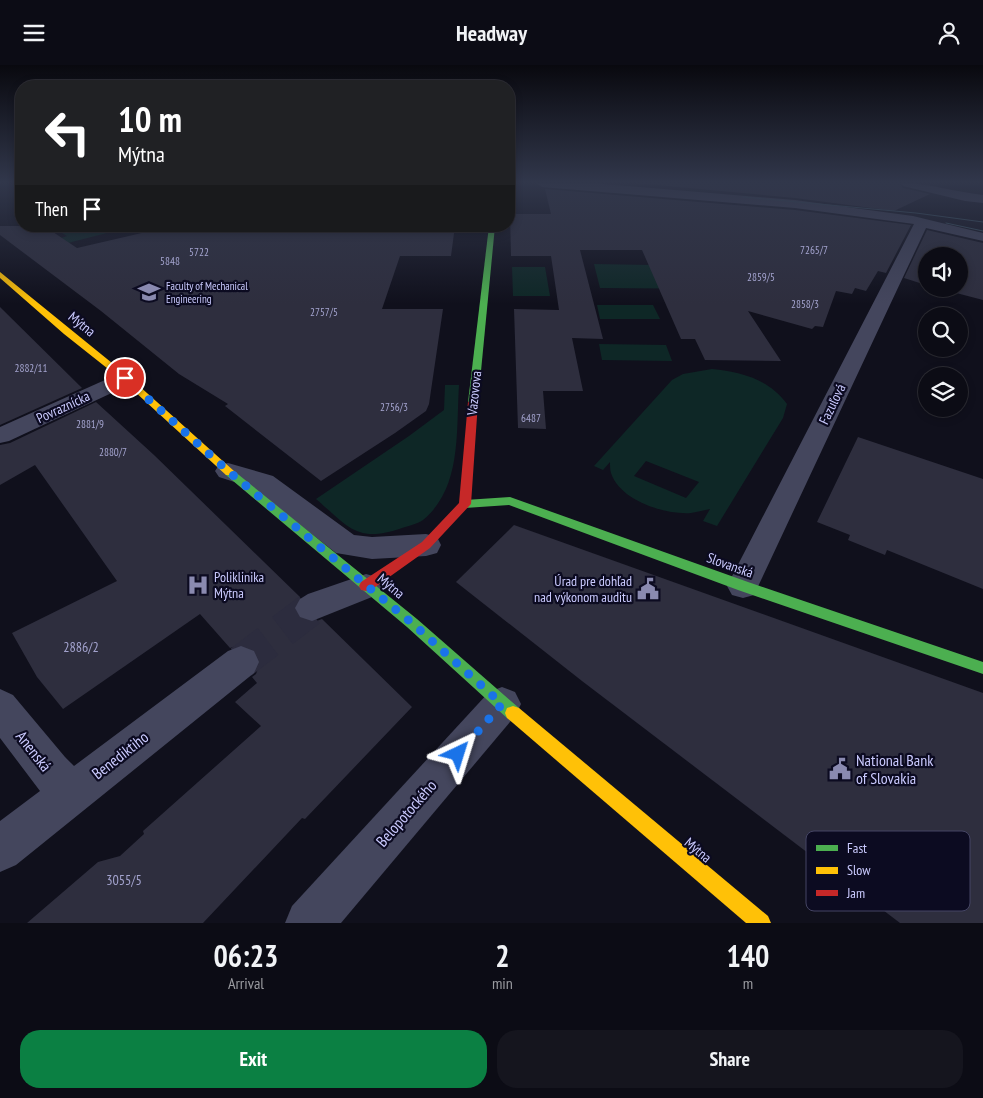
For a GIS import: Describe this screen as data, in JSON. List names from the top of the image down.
{
  "streets": {
    "main road": ["Mýtna", "Vazovova", "Slovanská"],
    "street": [
      "Fazuľová",
      "Povraznícka",
      "Anenská",
      "Benediktiho",
      "Belopotockého"
    ]
  },
  "crossings": [
    ["Mýtna", "Povraznícka"],
    ["Mýtna", "Belopotockého"],
    ["Vazovova", "Slovanská"],
    ["Fazuľová", "Slovanská"],
    ["Anenská", "Benediktiho"]
  ],
  "places": {
    "school or university": ["Faculty of Mechanical Engineering"],
    "hospital": ["Poliklinika Mýtna"],
    "public building": ["Úrad pre dohľad nad výkonom auditu", "National Bank of Slovakia"]
  },
  "house_numbers": [
    "7265/7",
    "5722",
    "5848",
    "2859/5",
    "2858/3",
    "2757/5",
    "2882/11",
    "2756/3",
    "6487",
    "2881/9",
    "2880/7",
    "2886/2",
    "3055/5"
  ],
  "legend": ["Fast", "Slow", "Jam"],
  "page": {
    "header": "Headway",
    "turn": ["10 m", "Mýtna"],
    "then": "Then",
    "eta": [
      "06:23",
      "Arrival",
      "2",
      "min",
      "140",
      "m"
    ],
    "buttons": ["Exit", "Share"]
  }
}
